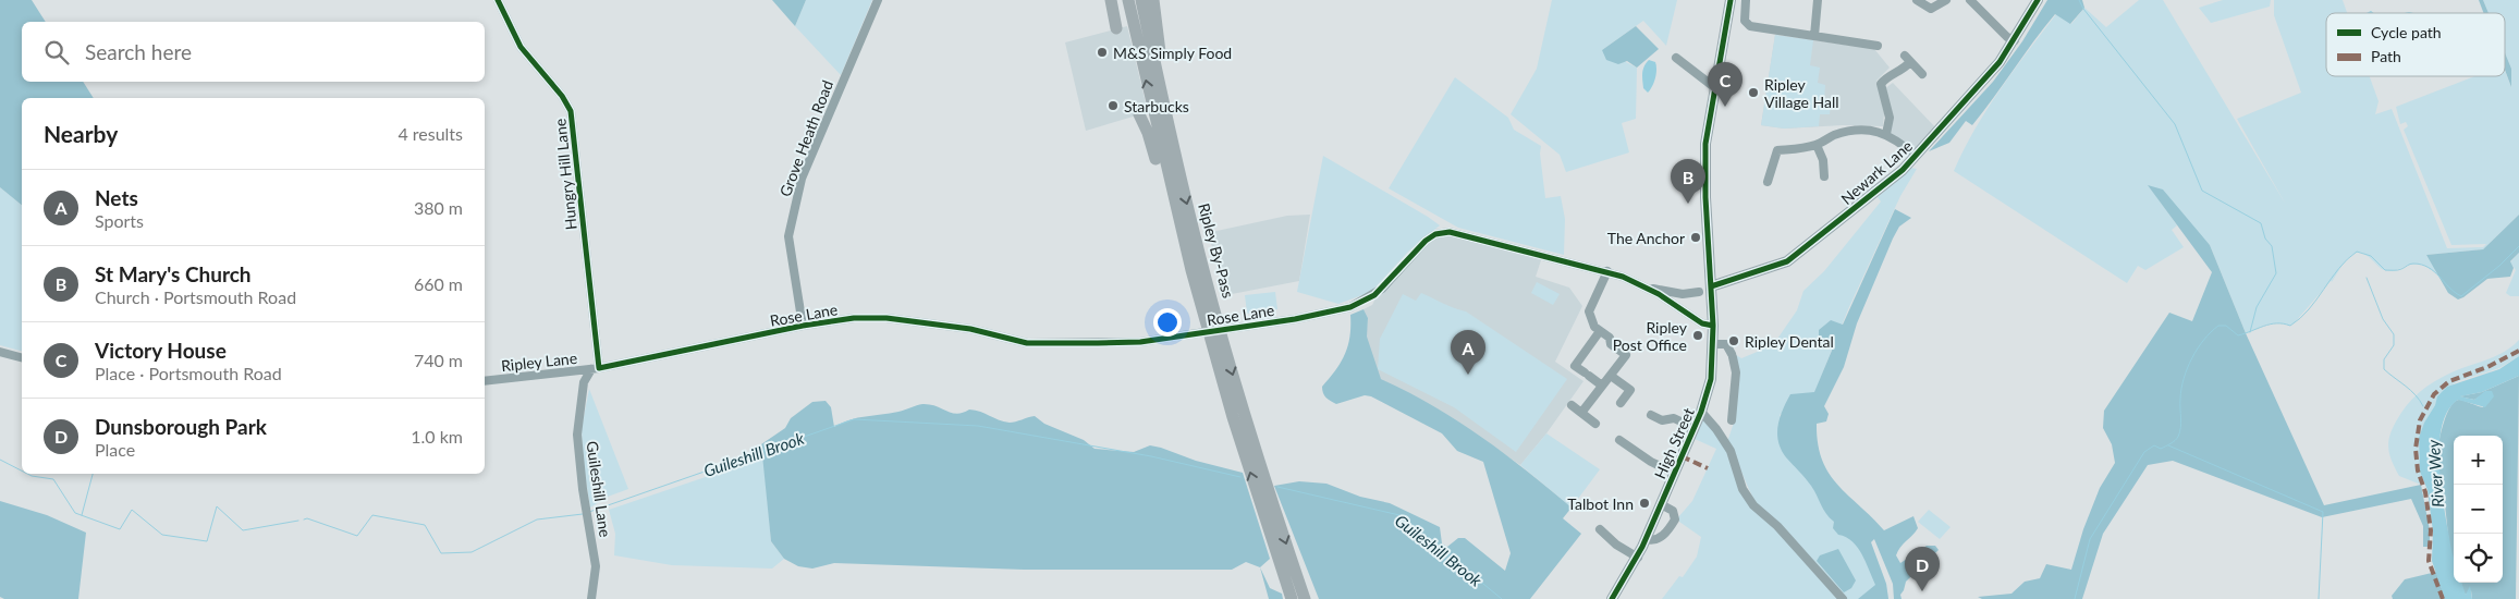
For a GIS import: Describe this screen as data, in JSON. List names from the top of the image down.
{
  "streets": {
    "highway": ["Ripley By-Pass"],
    "main road": ["Newark Lane", "High Street"],
    "street": [
      "Grove Heath Road",
      "Hungry Hill Lane",
      "Rose Lane",
      "Ripley Lane",
      "Guileshill Lane"
    ]
  },
  "crossings": [
    ["Grove Heath Road", "Rose Lane"],
    ["Newark Lane", "High Street"],
    ["Hungry Hill Lane", "Rose Lane"],
    ["Hungry Hill Lane", "Ripley Lane"],
    ["Hungry Hill Lane", "Guileshill Lane"],
    ["Rose Lane", "Ripley Lane"],
    ["Rose Lane", "High Street"],
    ["Rose Lane", "Guileshill Lane"],
    ["Ripley Lane", "Guileshill Lane"]
  ],
  "water": ["Guileshill Brook", "River Wey"],
  "places": [
    "M&S Simply Food",
    "Ripley Village Hall",
    "Starbucks",
    "The Anchor",
    "Ripley Post Office",
    "Ripley Dental",
    "Talbot Inn"
  ],
  "legend": ["Cycle path", "Path"],
  "page": {
    "search": "Search here",
    "pins": [
      "C",
      "B",
      "A",
      "D"
    ],
    "heading": ["Nearby", "4 results"],
    "list": [
      {
        "mark": "A",
        "name": "Nets",
        "note": "Sports",
        "value": "380 m"
      },
      {
        "mark": "B",
        "name": "St Mary's Church",
        "note": "Church · Portsmouth Road",
        "value": "660 m"
      },
      {
        "mark": "C",
        "name": "Victory House",
        "note": "Place · Portsmouth Road",
        "value": "740 m"
      },
      {
        "mark": "D",
        "name": "Dunsborough Park",
        "note": "Place",
        "value": "1.0 km"
      }
    ],
    "map_buttons": ["+", "−"]
  }
}
